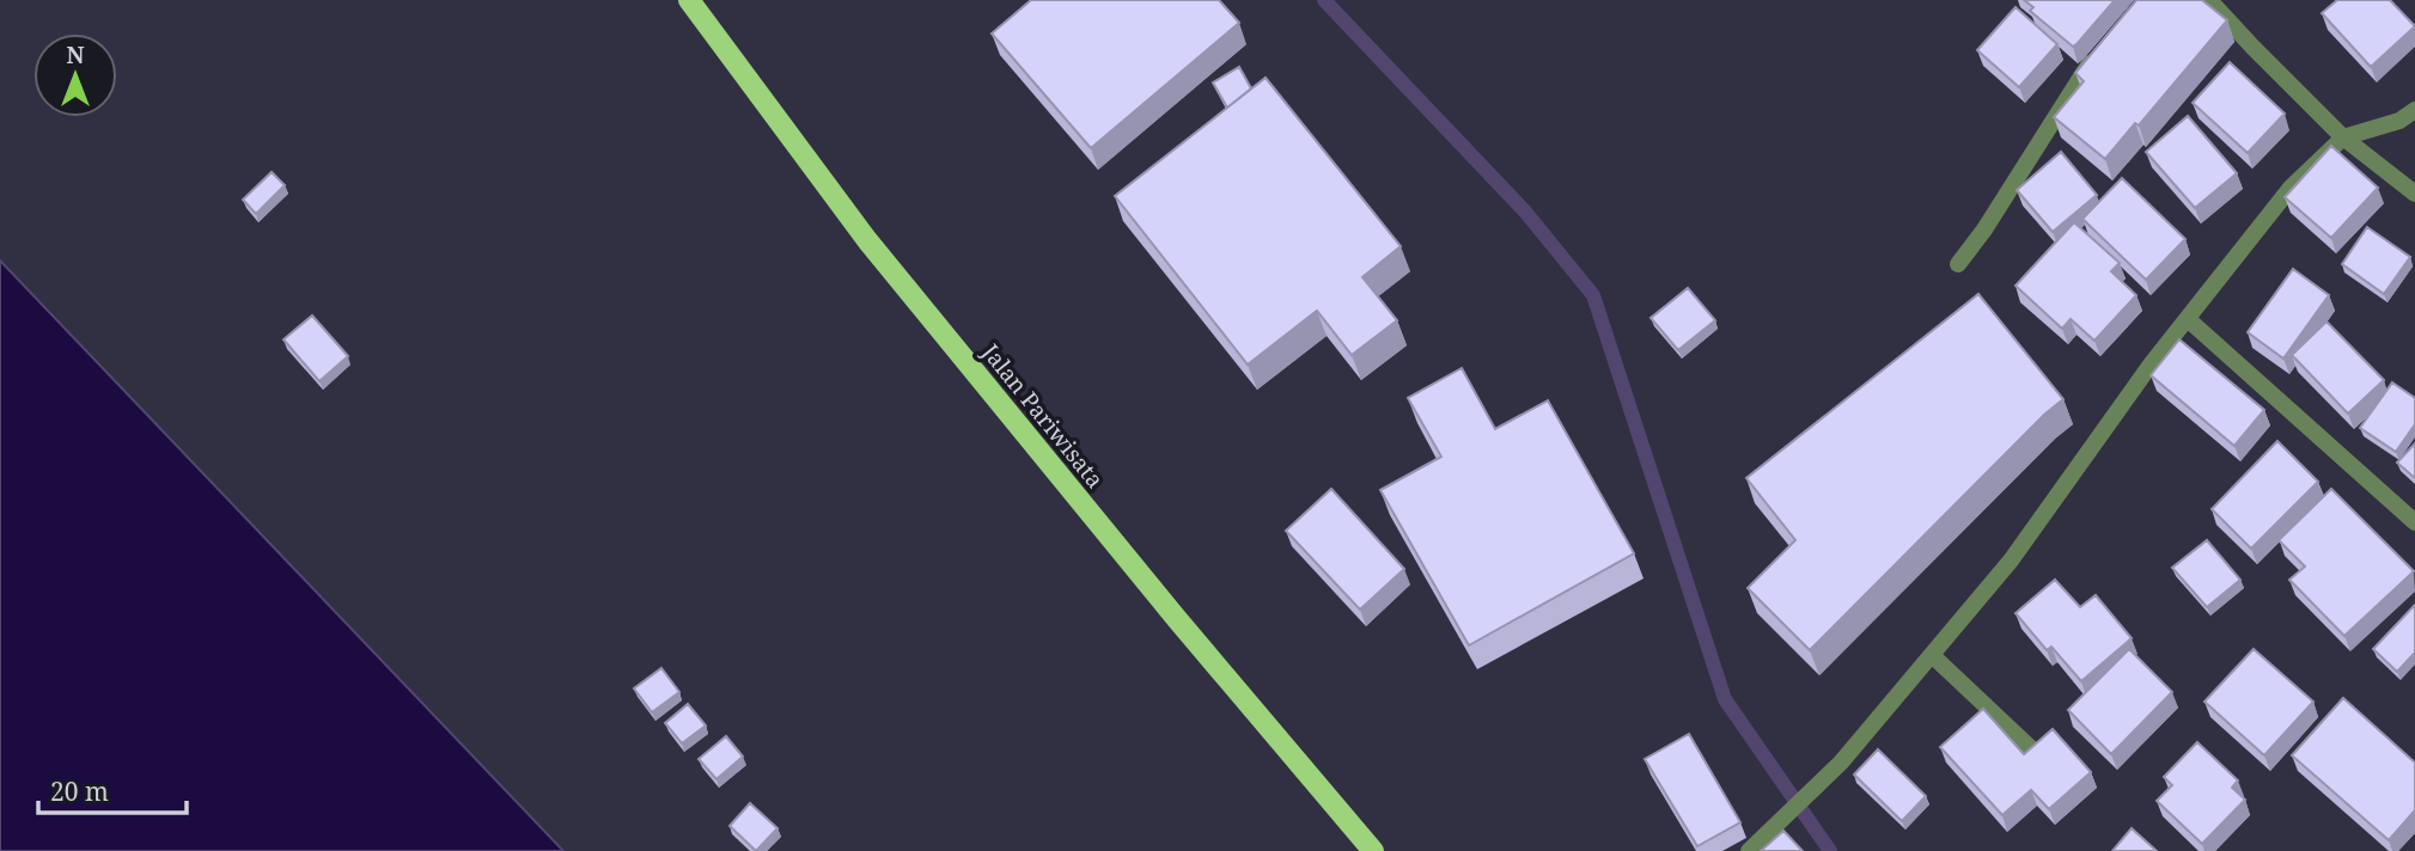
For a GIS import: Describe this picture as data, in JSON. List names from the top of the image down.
{
  "streets": {
    "main road": ["Jalan Pariwisata"]
  },
  "scale_bar": "20 m",
  "north": "top"
}
